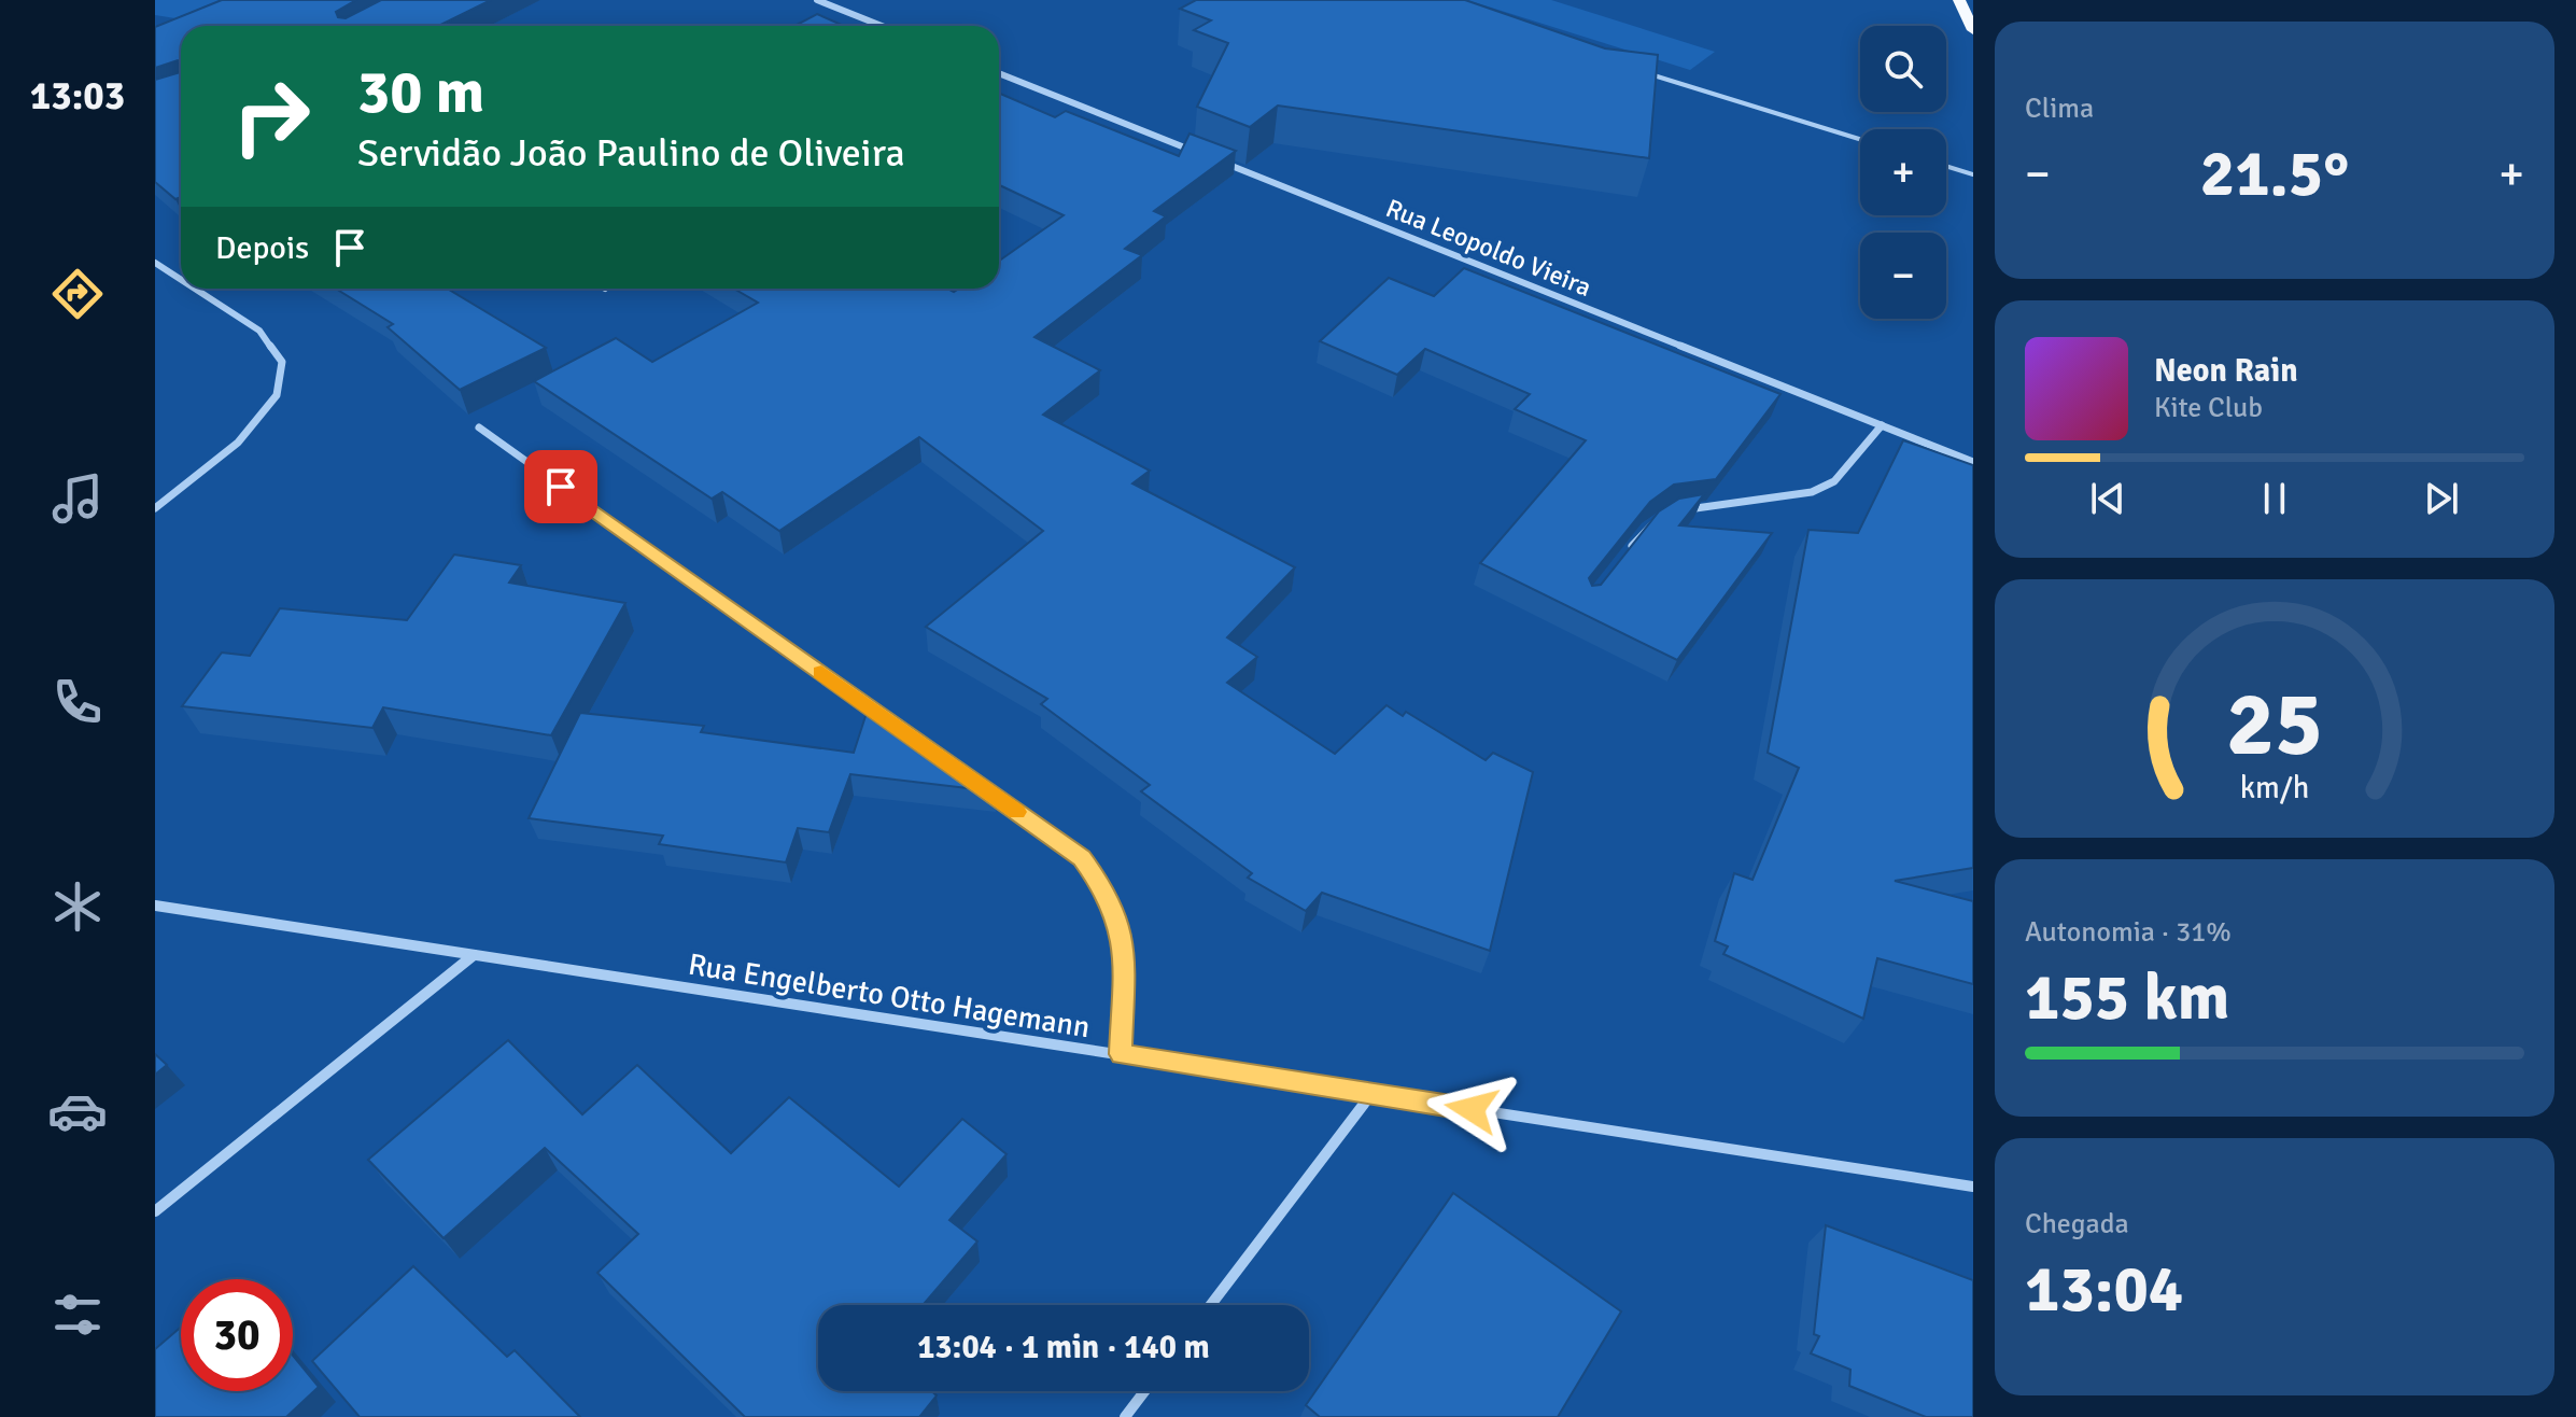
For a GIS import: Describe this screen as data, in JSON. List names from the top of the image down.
{
  "streets": {
    "street": ["Rua Leopoldo Vieira", "Rua Engelberto Otto Hagemann"]
  },
  "page": {
    "tabs": "13:03",
    "tile": [
      "Clima",
      ["Autonomia · 31%", "155 km"],
      ["Chegada", "13:04"]
    ],
    "map_buttons": ["+", "−"],
    "turn": ["30 m", "Servidão João Paulino de Oliveira"],
    "heat": ["−", "21.5°", "+"],
    "then": "Depois",
    "song": ["Neon Rain", "Kite Club"],
    "limit": "30",
    "trip": "13:04 · 1 min · 140 m",
    "gauge": ["25", "km/h"]
  }
}
